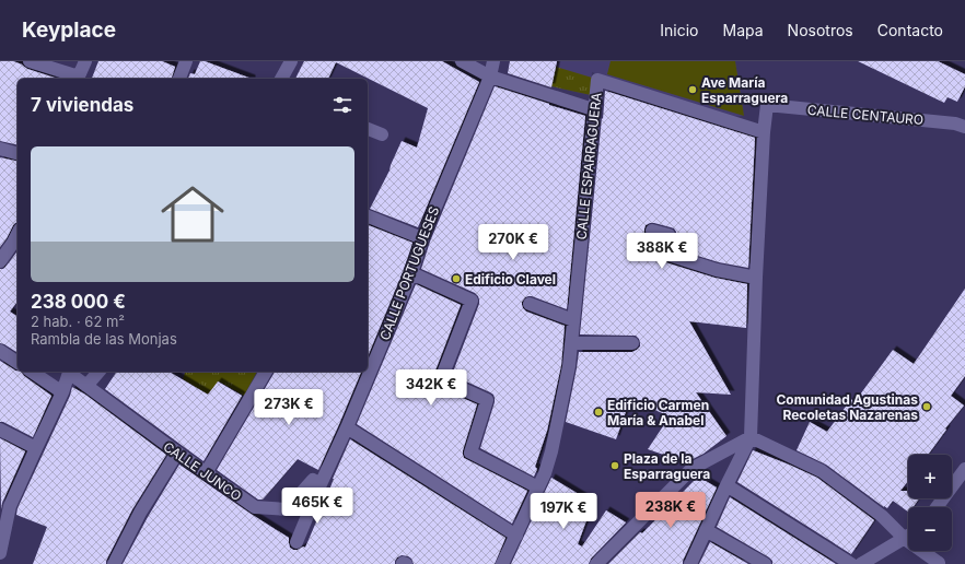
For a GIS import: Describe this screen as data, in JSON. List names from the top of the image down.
{
  "streets": {
    "street": [
      "CALLE CENTAURO",
      "CALLE ESPARRAGUERA",
      "CALLE PORTUGUESES",
      "CALLE JUNCO"
    ]
  },
  "crossings": [
    ["CALLE CENTAURO", "CALLE ESPARRAGUERA"],
    ["CALLE PORTUGUESES", "CALLE JUNCO"]
  ],
  "places": [
    "Ave María Esparraguera",
    "Edificio Clavel",
    "Comunidad Agustinas Recoletas Nazarenas",
    "Edificio Carmen María & Anabel",
    "Plaza de la Esparraguera"
  ],
  "page": {
    "header": "Keyplace",
    "nav": [
      "Inicio",
      "Mapa",
      "Nosotros",
      "Contacto"
    ],
    "heading": "7 viviendas",
    "list": [
      {
        "name": "238 000 €",
        "note": "2 hab. · 62 m² · Rambla de las Monjas"
      }
    ],
    "price": [
      "270K €",
      "388K €",
      "342K €",
      "273K €",
      "465K €",
      "238K €",
      "197K €"
    ],
    "map_buttons": ["+", "−"]
  }
}
